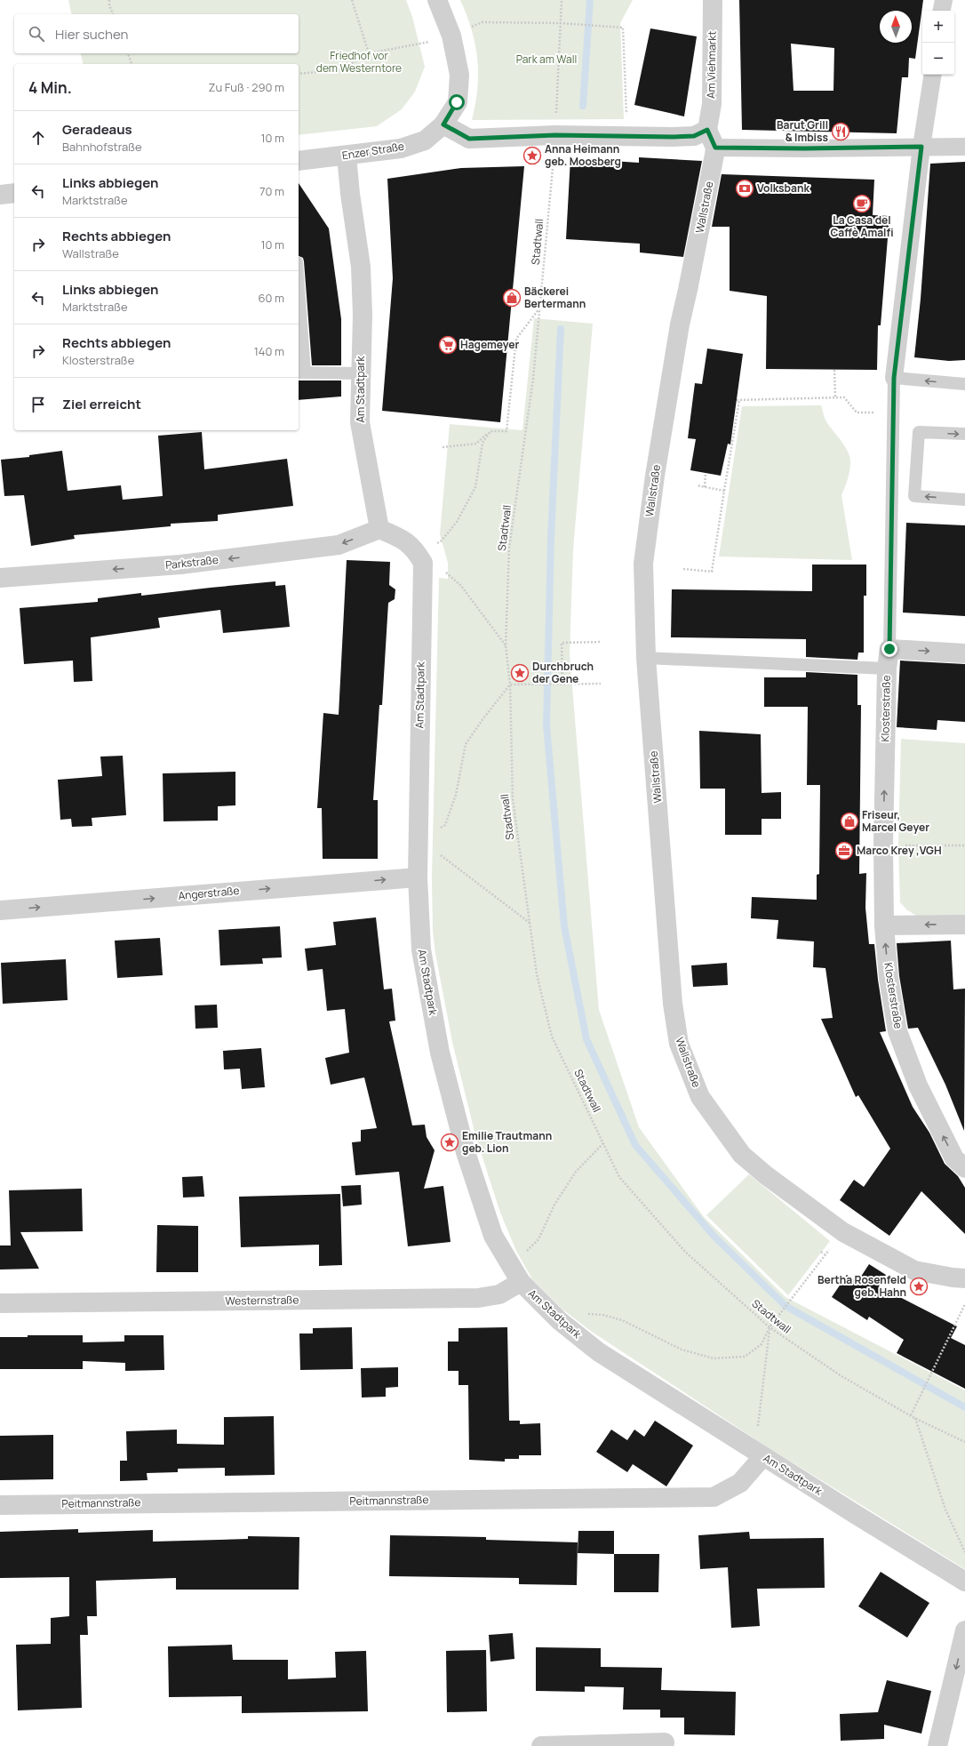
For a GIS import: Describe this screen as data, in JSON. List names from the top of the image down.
{
  "streets": {
    "street": [
      "Am Viehmarkt",
      "Enzer Straße",
      "Wallstraße",
      "Am Stadtpark",
      "Parkstraße",
      "Klosterstraße",
      "Angerstraße",
      "Westernstraße",
      "Peitmannstraße"
    ],
    "path": ["Stadtwall"]
  },
  "crossings": [
    ["Enzer Straße", "Am Stadtpark"],
    ["Am Stadtpark", "Parkstraße"],
    ["Am Stadtpark", "Angerstraße"],
    ["Am Stadtpark", "Westernstraße"],
    ["Am Stadtpark", "Peitmannstraße"]
  ],
  "one_way": ["Parkstraße", "Klosterstraße", "Angerstraße"],
  "parks": ["Friedhof vor dem Westerntore", "Park am Wall"],
  "places": {
    "restaurant": ["Barut Grill & Imbiss"],
    "place": [
      "Anna Heimann geb. Moosberg",
      "Durchbruch der Gene",
      "Emilie Trautmann geb. Lion",
      "Bertha Rosenfeld geb. Hahn"
    ],
    "bank": ["Volksbank"],
    "cafe": ["La Casa del Caffè Amalfi"],
    "shop": ["Bäckerei Bertermann", "Friseur, Marcel Geyer"],
    "supermarket": ["Hagemeyer"],
    "office": ["Marco Krey ,VGH"]
  },
  "north": "top",
  "page": {
    "map_buttons": ["+", "−"],
    "search": "Hier suchen",
    "heading": ["4 Min.", "Zu Fuß · 290 m"],
    "list": [
      ["Geradeaus", "Bahnhofstraße", "10 m"],
      ["Links abbiegen", "Marktstraße", "70 m"],
      ["Rechts abbiegen", "Wallstraße", "10 m"],
      ["Links abbiegen", "Marktstraße", "60 m"],
      ["Rechts abbiegen", "Klosterstraße", "140 m"],
      "Ziel erreicht"
    ]
  }
}
